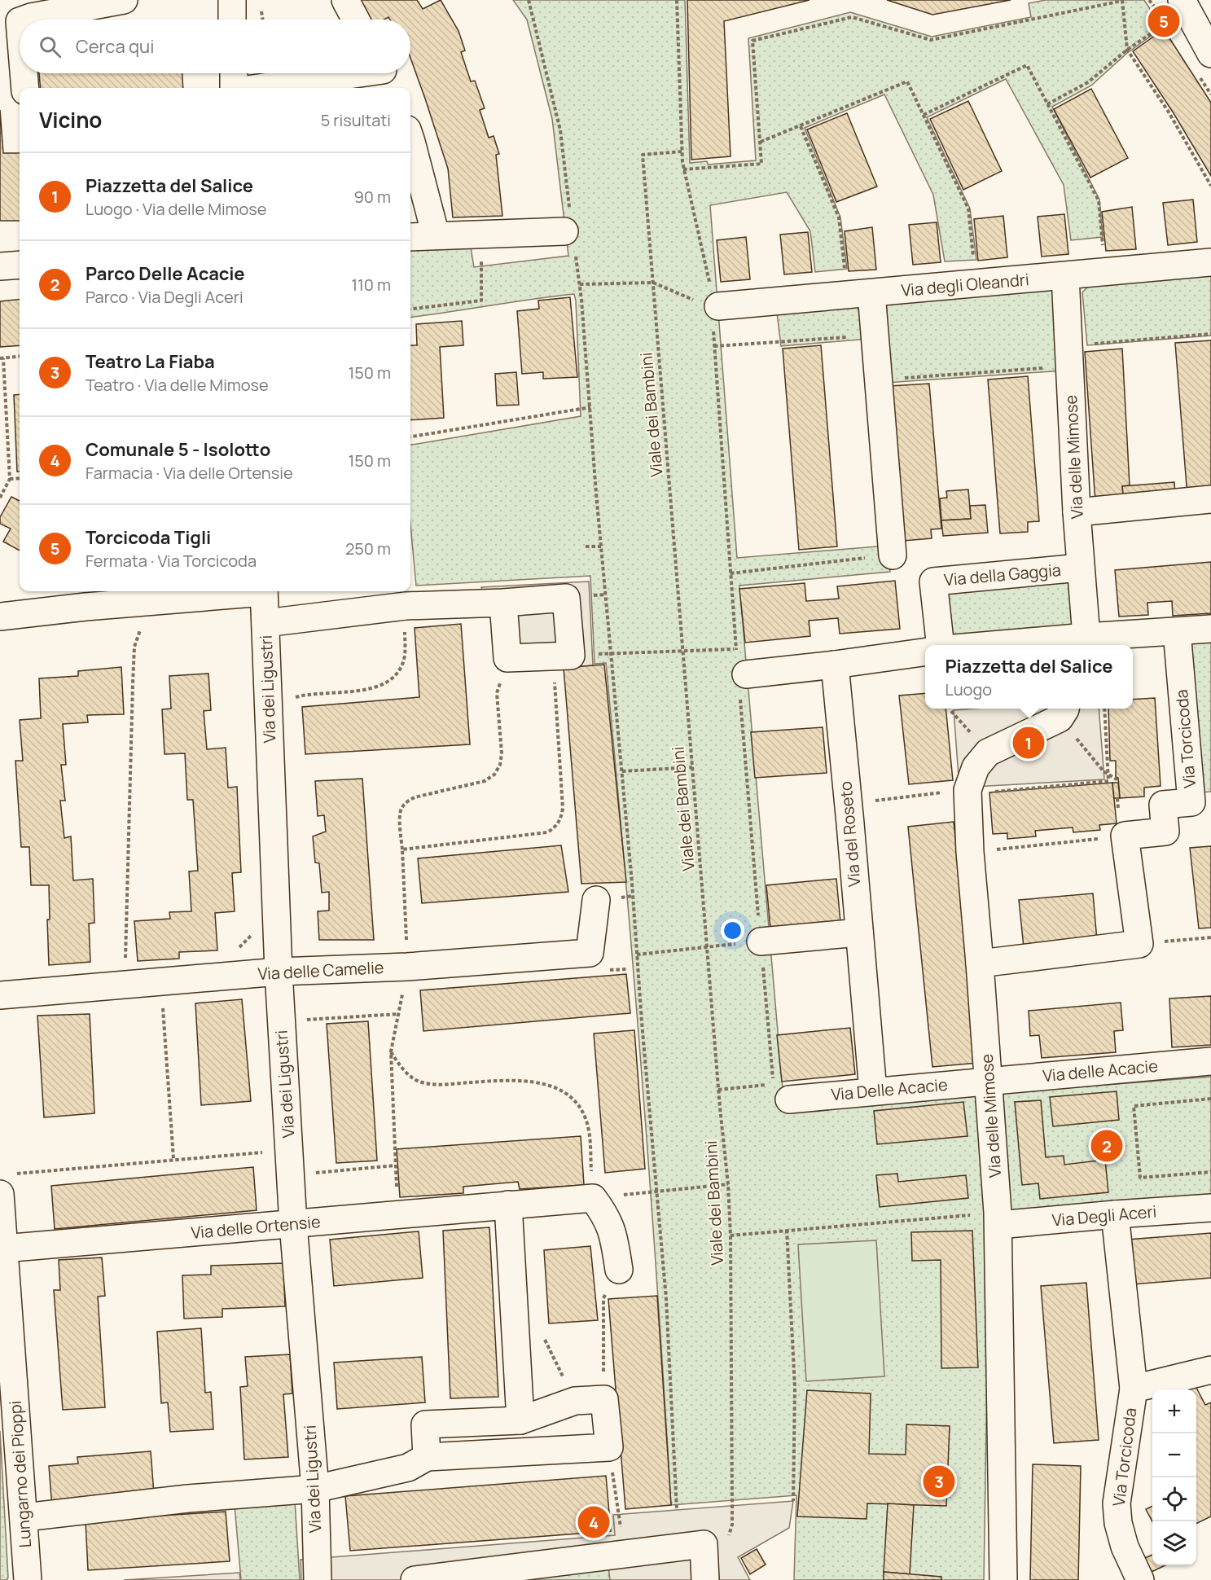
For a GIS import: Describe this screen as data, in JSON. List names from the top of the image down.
{
  "streets": {
    "street": [
      "Via degli Oleandri",
      "Via delle Mimose",
      "Via della Gaggia",
      "Via dei Ligustri",
      "Via Torcicoda",
      "Via del Roseto",
      "Via delle Camelie",
      "Via delle Acacie",
      "Via Delle Acacie",
      "Via Degli Aceri",
      "Via delle Ortensie",
      "Lungarno dei Pioppi"
    ],
    "path": ["Viale dei Bambini"]
  },
  "crossings": [
    ["Via degli Oleandri", "Via delle Mimose"],
    ["Via delle Mimose", "Via della Gaggia"],
    ["Via delle Mimose", "Via delle Acacie"],
    ["Via delle Mimose", "Via Delle Acacie"],
    ["Via delle Mimose", "Via Degli Aceri"],
    ["Via dei Ligustri", "Via delle Camelie"],
    ["Via dei Ligustri", "Via delle Ortensie"],
    ["Via Torcicoda", "Via Degli Aceri"],
    ["Via del Roseto", "Via Delle Acacie"],
    ["Via delle Acacie", "Via Delle Acacie"],
    ["Via delle Ortensie", "Lungarno dei Pioppi"]
  ],
  "page": {
    "pins": [
      "5",
      "1",
      "2",
      "3",
      "4"
    ],
    "search": "Cerca qui",
    "heading": ["Vicino", "5 risultati"],
    "list": [
      {
        "mark": "1",
        "name": "Piazzetta del Salice",
        "note": "Luogo · Via delle Mimose",
        "value": "90 m"
      },
      {
        "mark": "2",
        "name": "Parco Delle Acacie",
        "note": "Parco · Via Degli Aceri",
        "value": "110 m"
      },
      {
        "mark": "3",
        "name": "Teatro La Fiaba",
        "note": "Teatro · Via delle Mimose",
        "value": "150 m"
      },
      {
        "mark": "4",
        "name": "Comunale 5 - Isolotto",
        "note": "Farmacia · Via delle Ortensie",
        "value": "150 m"
      },
      {
        "mark": "5",
        "name": "Torcicoda Tigli",
        "note": "Fermata · Via Torcicoda",
        "value": "250 m"
      }
    ],
    "popup": ["Piazzetta del Salice", "Luogo"],
    "map_buttons": ["+", "−"]
  }
}
